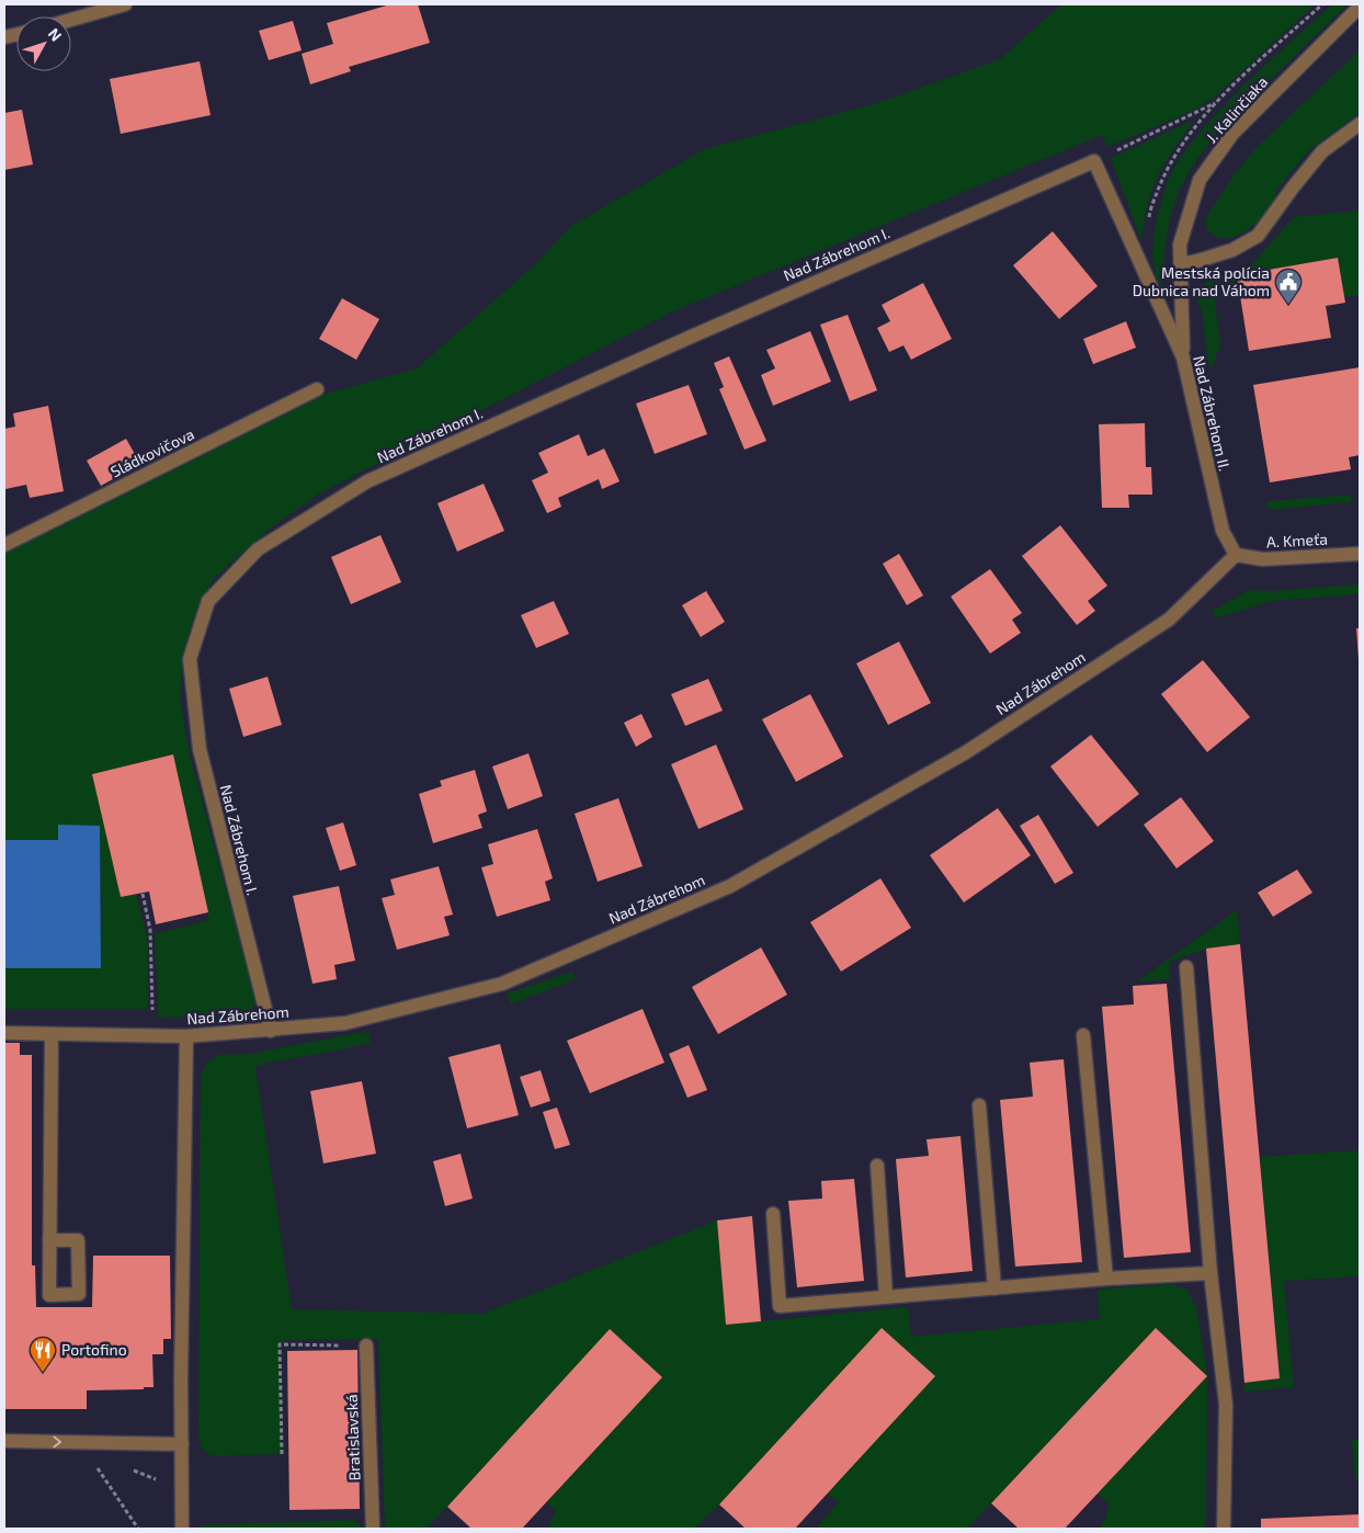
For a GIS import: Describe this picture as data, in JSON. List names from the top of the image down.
{
  "streets": {
    "street": [
      "J. Kalinčiaka",
      "Nad Zábrehom I.",
      "Nad Zábrehom II.",
      "Sládkovičova",
      "A. Kmeťa",
      "Nad Zábrehom",
      "Bratislavská"
    ]
  },
  "crossings": [
    ["J. Kalinčiaka", "Nad Zábrehom II."],
    ["Nad Zábrehom I.", "Nad Zábrehom II."],
    ["Nad Zábrehom I.", "Nad Zábrehom"],
    ["Nad Zábrehom II.", "A. Kmeťa"],
    ["Nad Zábrehom II.", "Nad Zábrehom"],
    ["A. Kmeťa", "Nad Zábrehom"]
  ],
  "places": {
    "public building": ["Mestská polícia Dubnica nad Váhom"],
    "restaurant": ["Portofino"]
  },
  "north": "top right"
}
